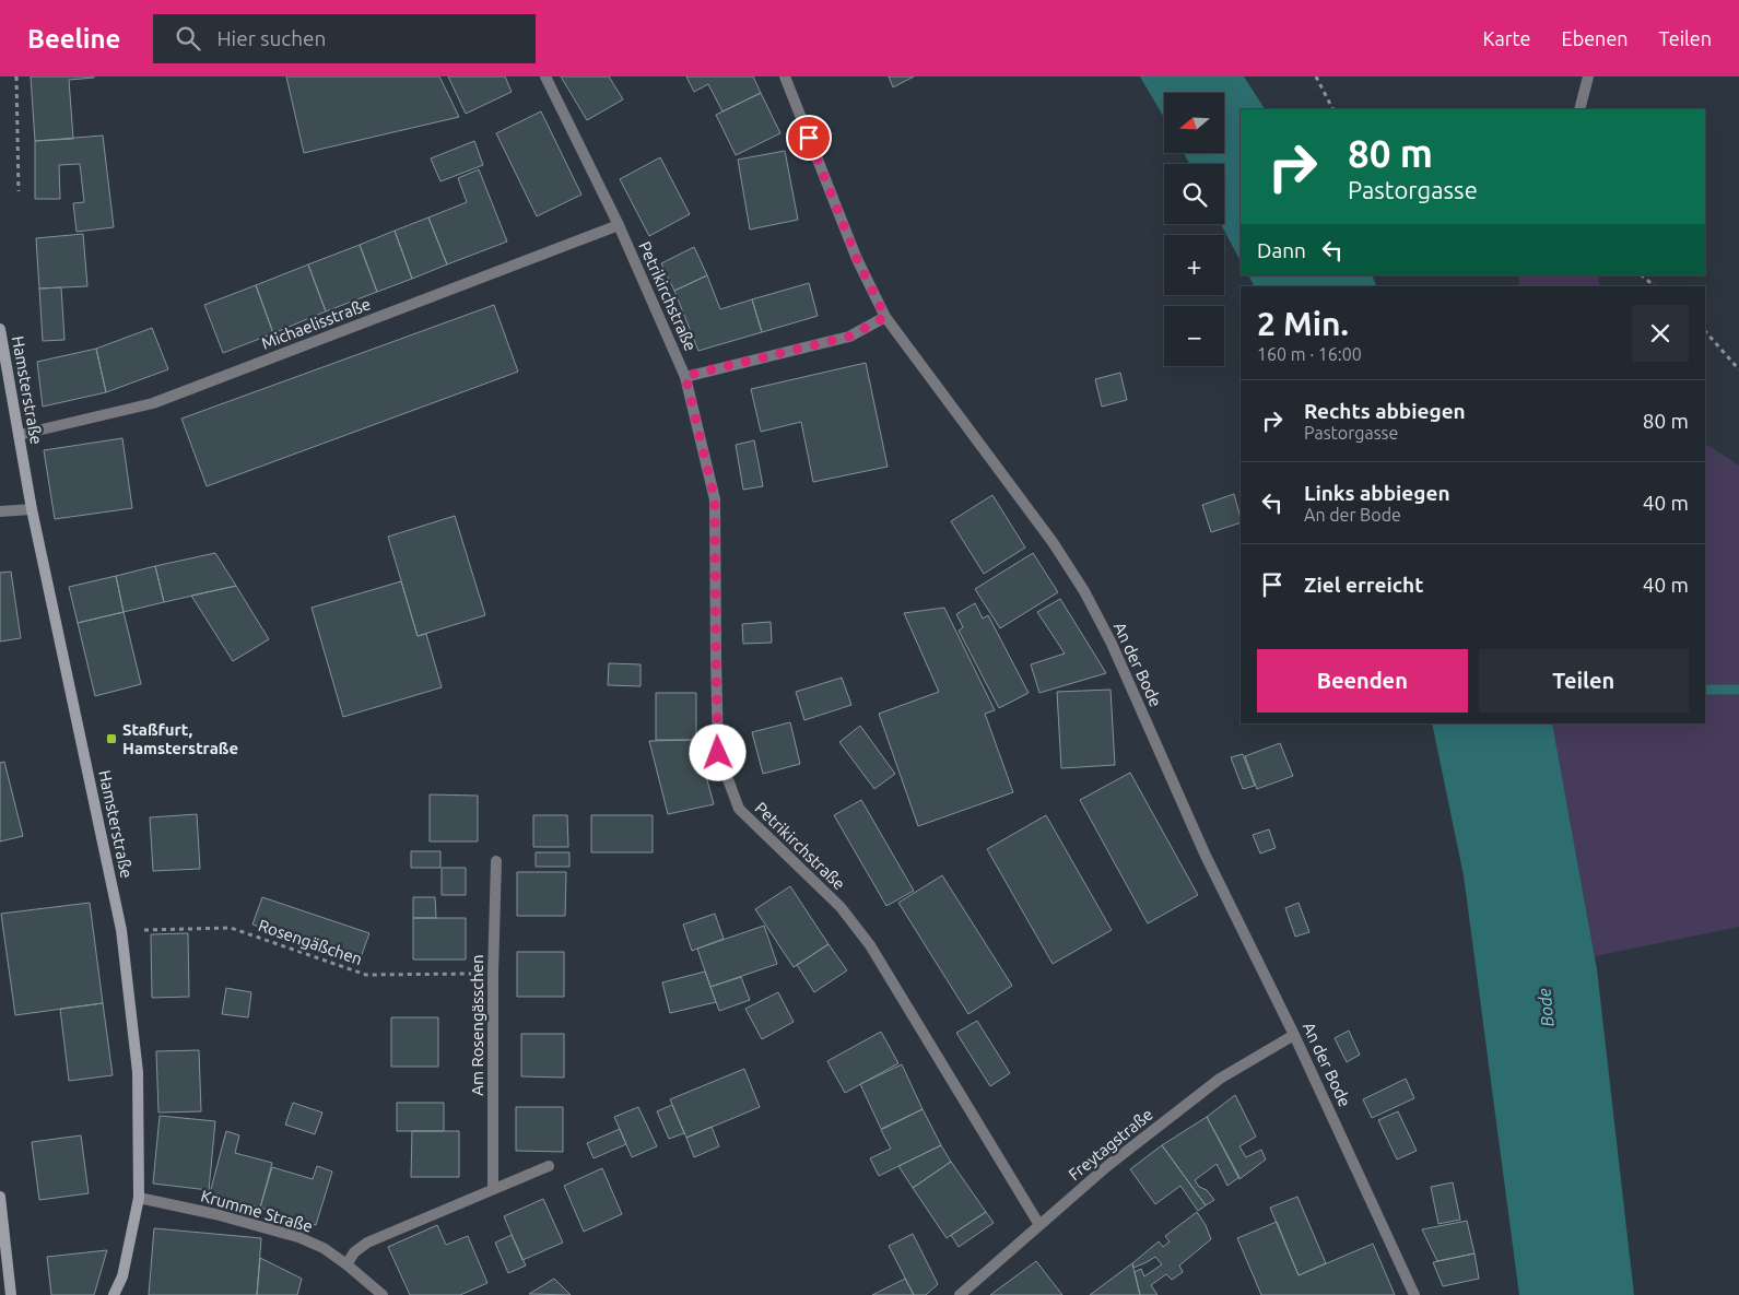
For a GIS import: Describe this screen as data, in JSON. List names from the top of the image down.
{
  "streets": {
    "street": [
      "Petrikirchstraße",
      "Michaelisstraße",
      "Hamsterstraße",
      "An der Bode",
      "Am Rosengässchen",
      "Freytagstraße",
      "Krumme Straße"
    ],
    "path": ["Rosengäßchen"]
  },
  "crossings": [
    ["Petrikirchstraße", "Michaelisstraße"],
    ["Petrikirchstraße", "Freytagstraße"],
    ["Michaelisstraße", "Hamsterstraße"],
    ["Hamsterstraße", "Rosengäßchen"],
    ["Hamsterstraße", "Krumme Straße"],
    ["An der Bode", "Freytagstraße"],
    ["Rosengäßchen", "Am Rosengässchen"]
  ],
  "water": ["Bode"],
  "places": {
    "transit": ["Staßfurt, Hamsterstraße"]
  },
  "north": "left",
  "page": {
    "header": "Beeline",
    "search": "Hier suchen",
    "nav": ["Karte", "Ebenen", "Teilen"],
    "map_buttons": ["+", "−"],
    "turn": ["80 m", "Pastorgasse"],
    "then": "Dann",
    "heading": ["2 Min.", "160 m · 16:00"],
    "list": [
      {
        "name": "Rechts abbiegen",
        "note": "Pastorgasse",
        "value": "80 m"
      },
      {
        "name": "Links abbiegen",
        "note": "An der Bode",
        "value": "40 m"
      },
      {
        "name": "Ziel erreicht",
        "value": "40 m"
      }
    ],
    "buttons": ["Beenden", "Teilen"]
  }
}
